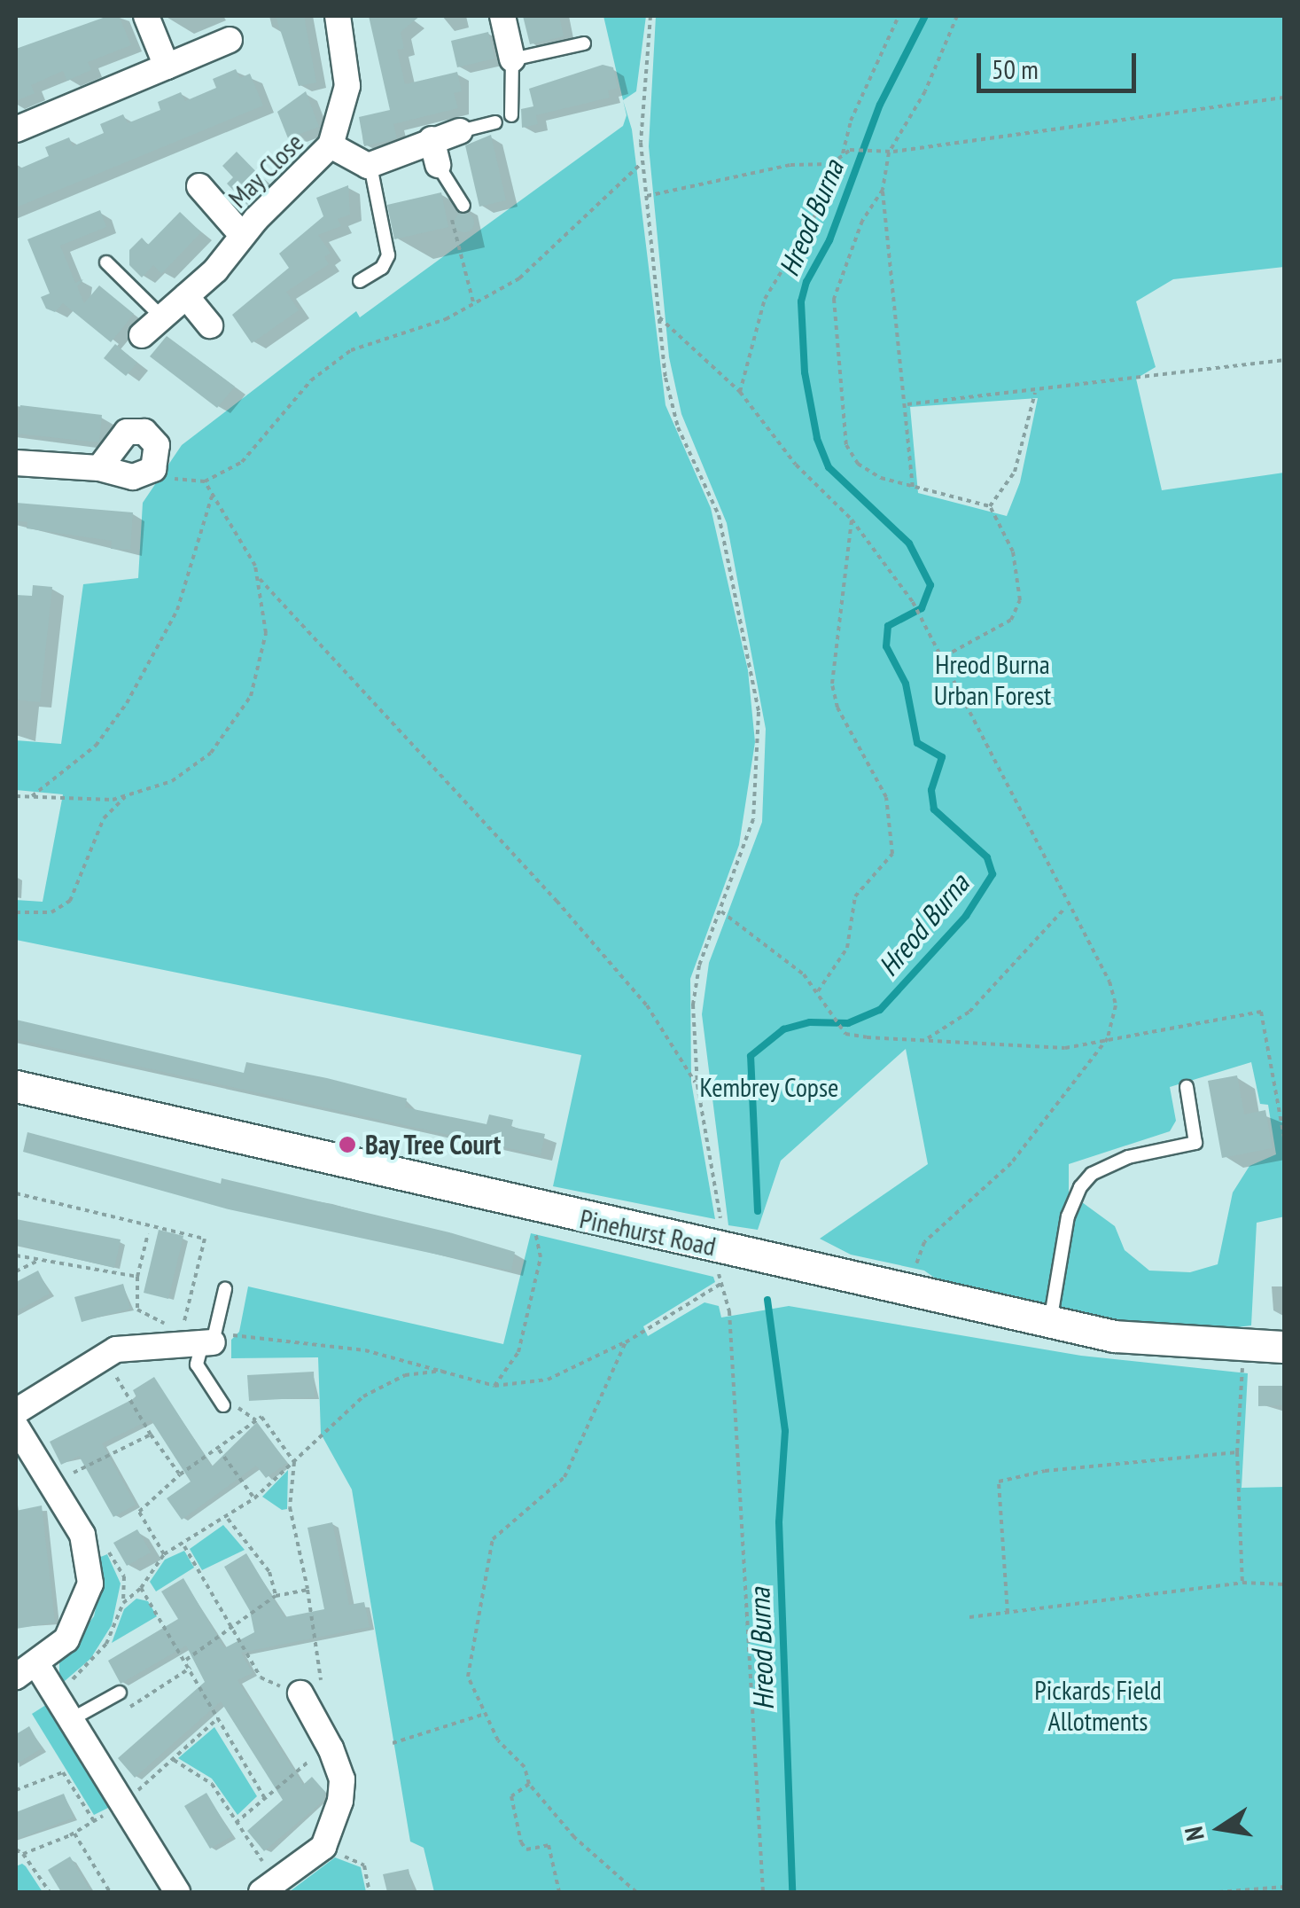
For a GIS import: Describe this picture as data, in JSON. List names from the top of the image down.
{
  "streets": {
    "street": ["May Close", "Pinehurst Road"]
  },
  "water": ["Hreod Burna"],
  "parks": ["Hreod Burna Urban Forest", "Kembrey Copse", "Pickards Field Allotments"],
  "places": ["Bay Tree Court"],
  "scale_bar": "50 m",
  "north": "left"
}
